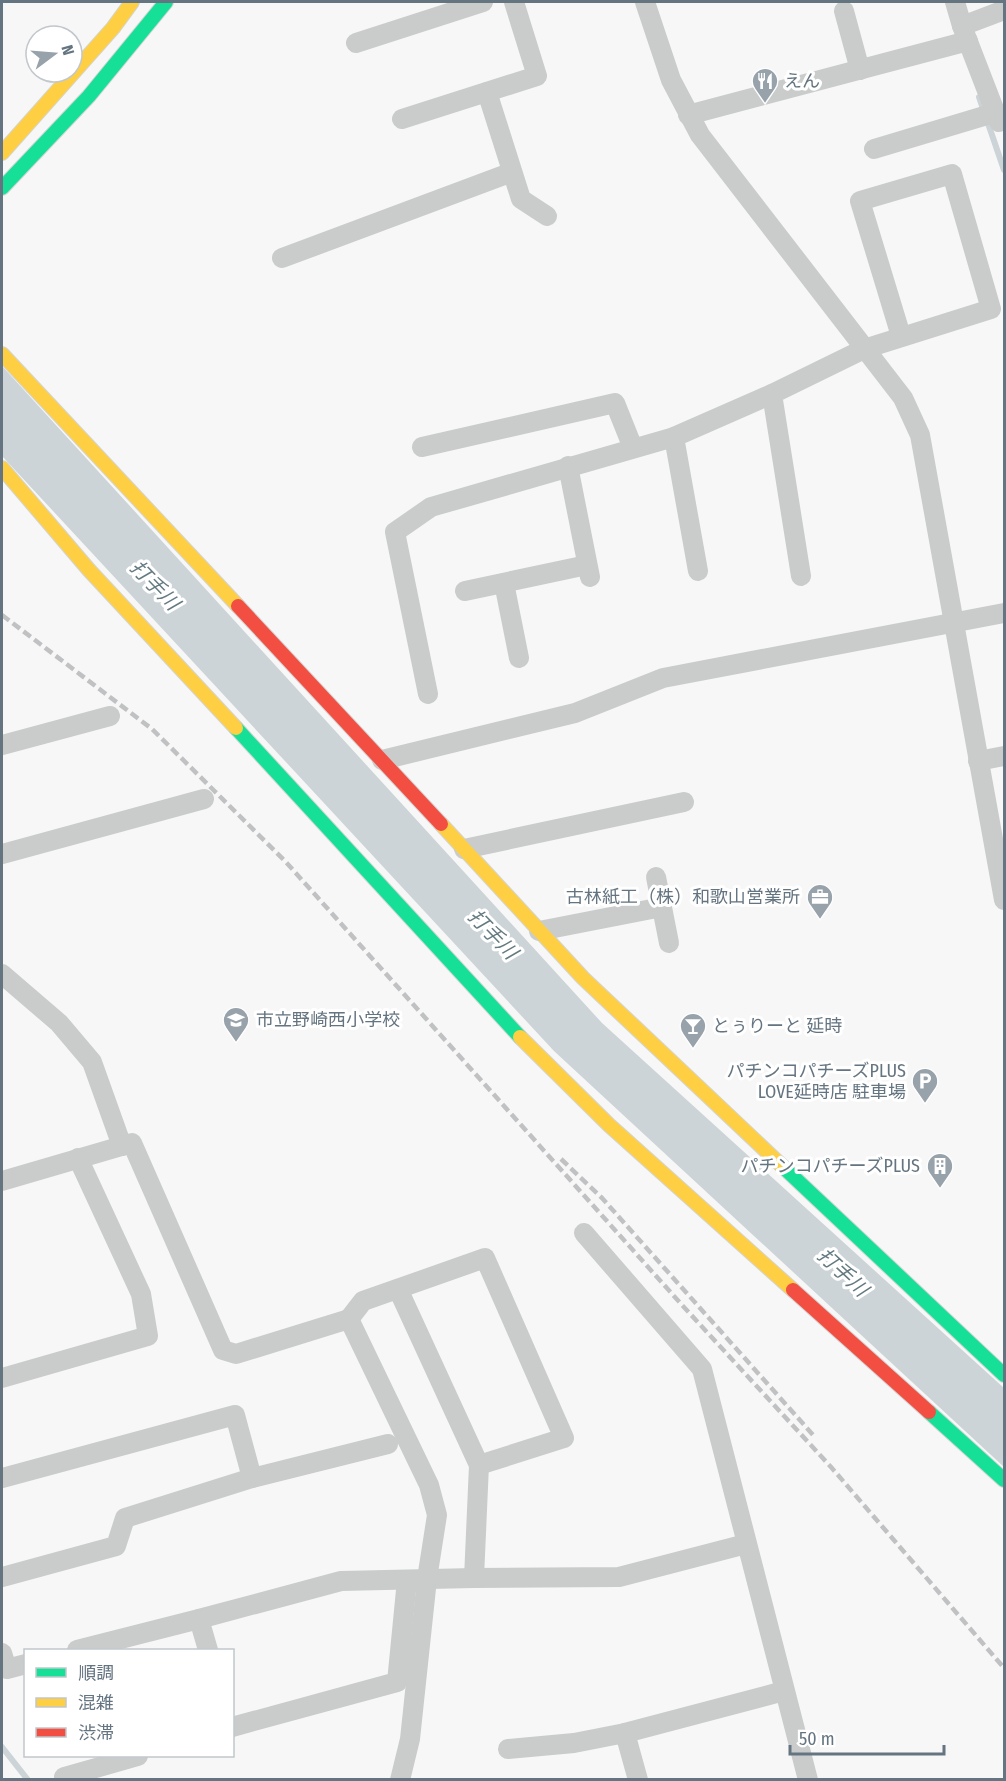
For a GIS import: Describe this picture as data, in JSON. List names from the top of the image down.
{
  "water": ["打手川"],
  "places": {
    "restaurant": ["えん"],
    "office": ["古林紙工（株）和歌山営業所"],
    "school or university": ["市立野崎西小学校"],
    "bar": ["とぅりーと 延時"],
    "parking": ["パチンコパチーズPLUS LOVE延時店 駐車場"],
    "building": ["パチンコパチーズPLUS"]
  },
  "legend": ["順調", "混雑", "渋滞"],
  "scale_bar": "50 m",
  "north": "right"
}
